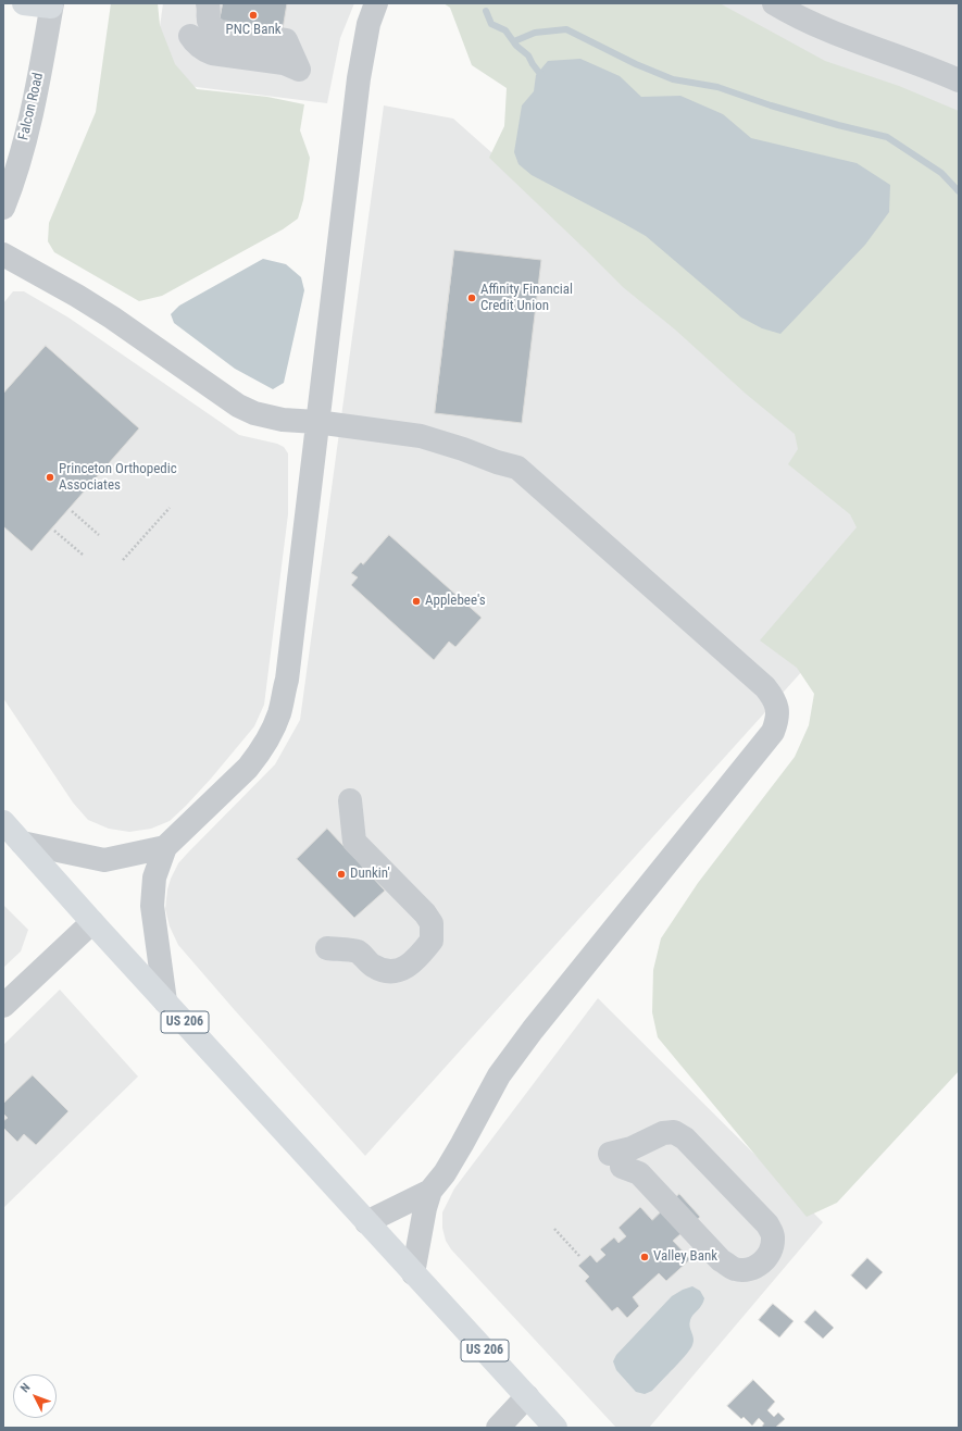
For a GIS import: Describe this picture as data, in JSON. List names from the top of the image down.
{
  "streets": {
    "highway": ["US 206"],
    "street": ["Falcon Road"]
  },
  "places": [
    "PNC Bank",
    "Affinity Financial Credit Union",
    "Princeton Orthopedic Associates",
    "Applebee's",
    "Dunkin'",
    "Valley Bank"
  ],
  "north": "top left"
}
